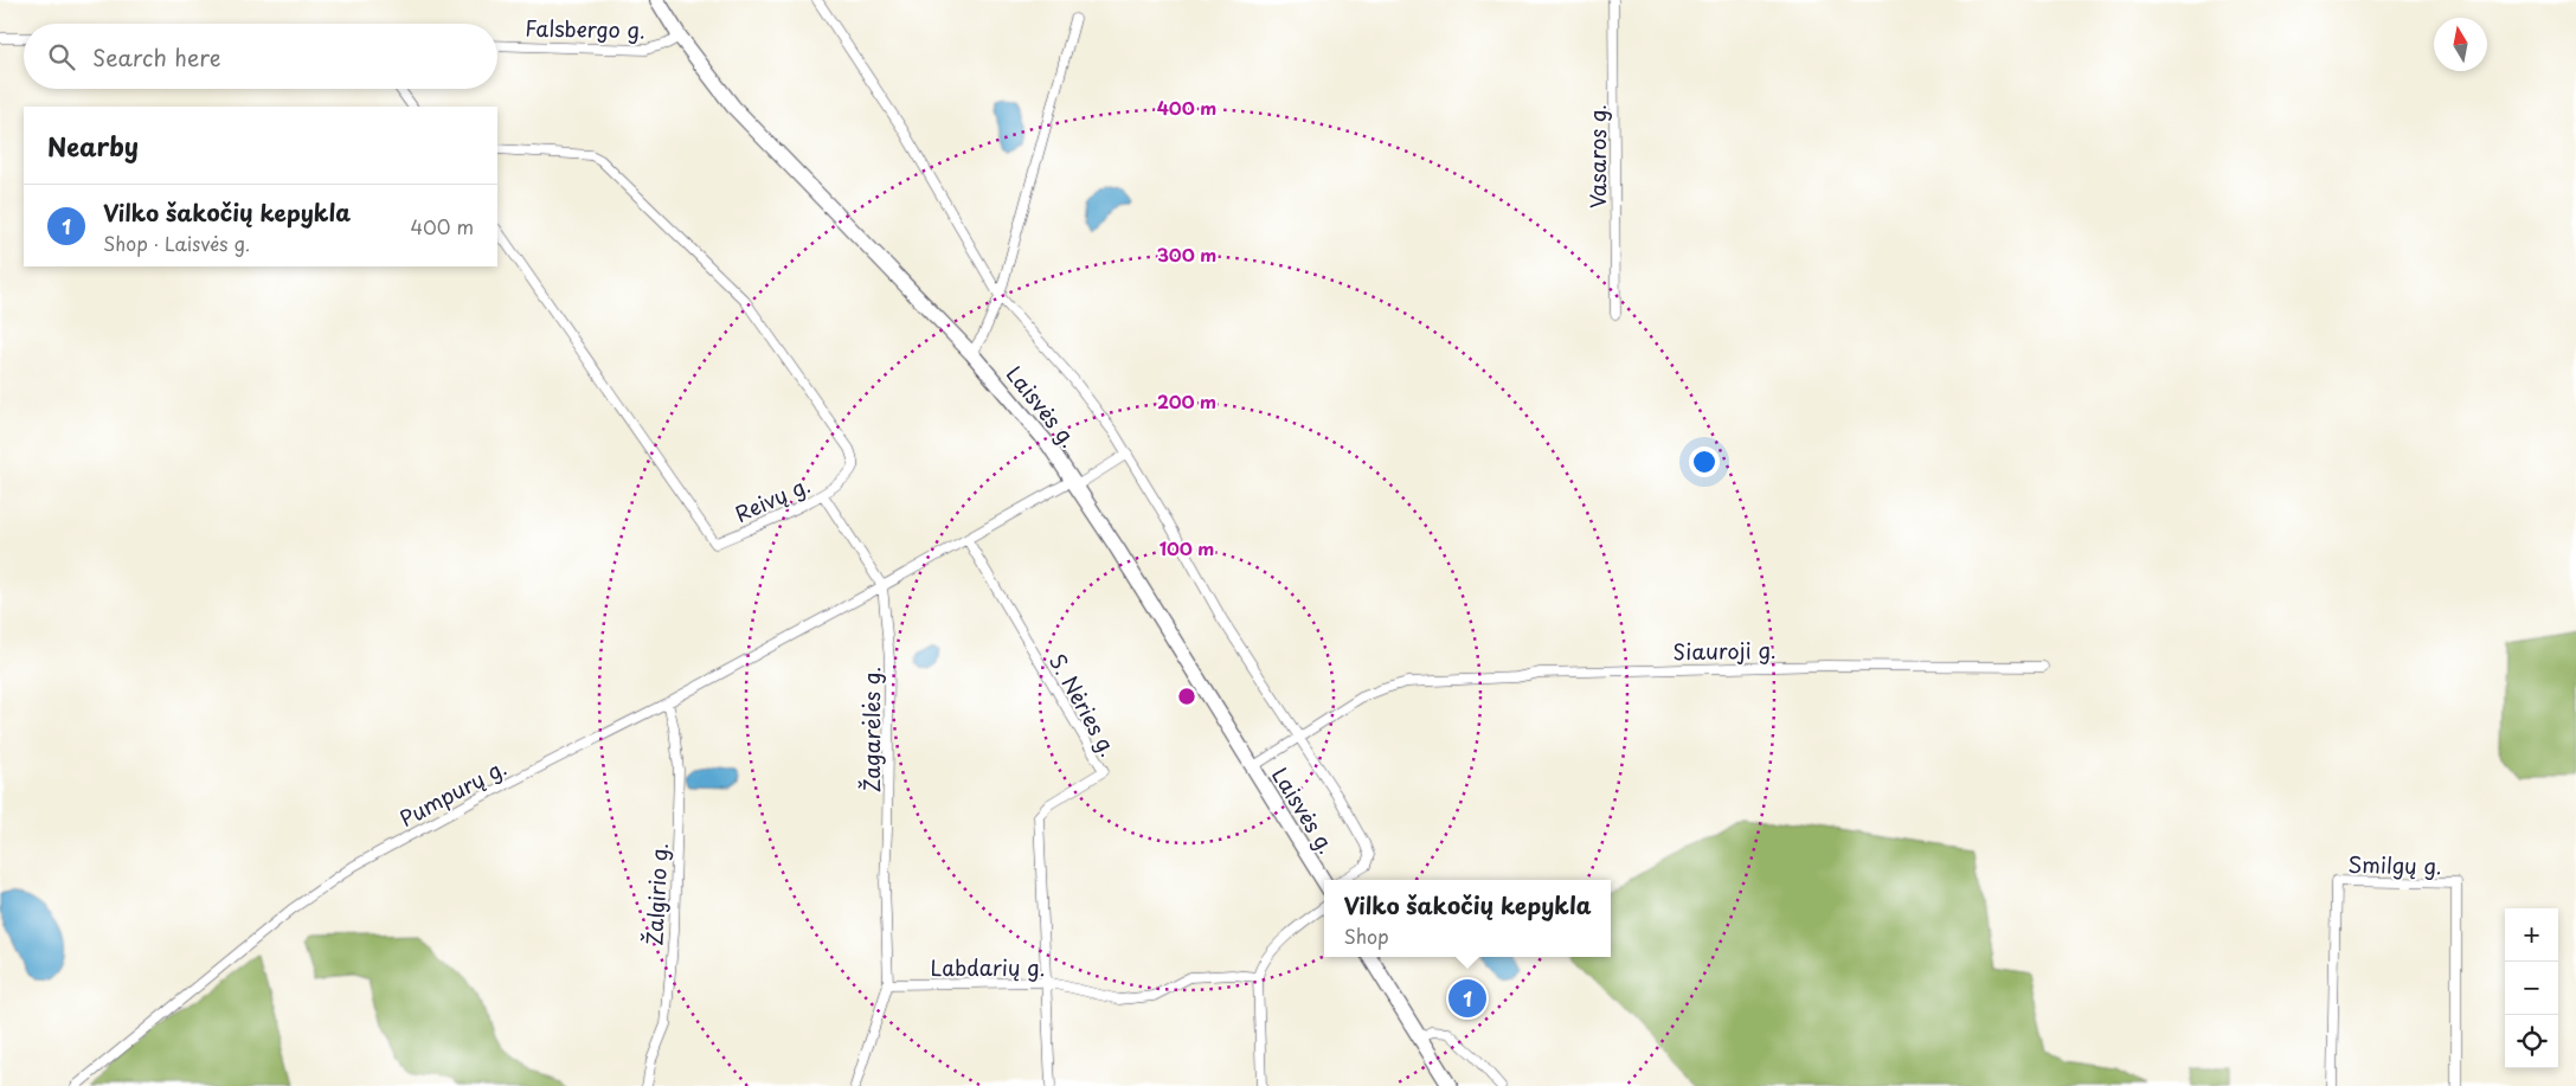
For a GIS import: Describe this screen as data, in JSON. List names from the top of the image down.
{
  "streets": {
    "main road": ["Laisvės g."],
    "street": [
      "Falsbergo g.",
      "Vasaros g.",
      "Reivų g.",
      "Siauroji g.",
      "S. Nėries g.",
      "Žagarėlės g.",
      "Pumpurų g.",
      "Smilgų g.",
      "Žalgirio g.",
      "Labdarių g."
    ]
  },
  "crossings": [
    ["Falsbergo g.", "Laisvės g."],
    ["Laisvės g.", "Siauroji g."],
    ["S. Nėries g.", "Labdarių g."],
    ["Žagarėlės g.", "Pumpurų g."],
    ["Žagarėlės g.", "Labdarių g."],
    ["Pumpurų g.", "Žalgirio g."]
  ],
  "north": "top",
  "page": {
    "search": "Search here",
    "heading": "Nearby",
    "list": [
      {
        "mark": "1",
        "name": "Vilko šakočių kepykla",
        "note": "Shop · Laisvės g.",
        "value": "400 m"
      }
    ],
    "popup": ["Vilko šakočių kepykla", "Shop"],
    "map_buttons": ["+", "−"],
    "pins": "1"
  },
  "rings": [
    "400 m",
    "300 m",
    "200 m",
    "100 m"
  ]
}
